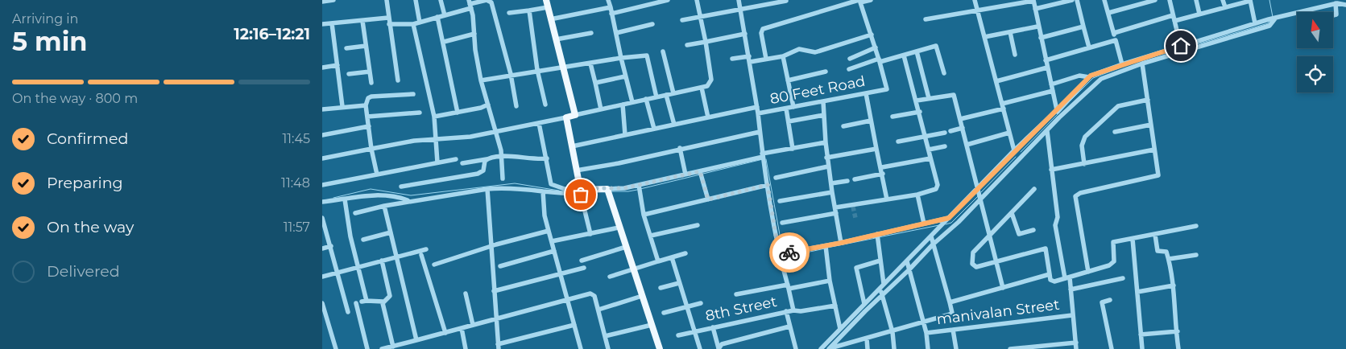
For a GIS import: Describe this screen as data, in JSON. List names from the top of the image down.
{
  "streets": {
    "street": ["80 Feet Road", "8th Street", "manivalan Street"]
  },
  "north": "top",
  "page": {
    "heading": ["5 min", "Arriving in", "12:16–12:21"],
    "bar": "On the way · 800 m",
    "list": [
      ["Confirmed", "11:45"],
      ["Preparing", "11:48"],
      ["On the way", "11:57"],
      "Delivered"
    ]
  }
}
